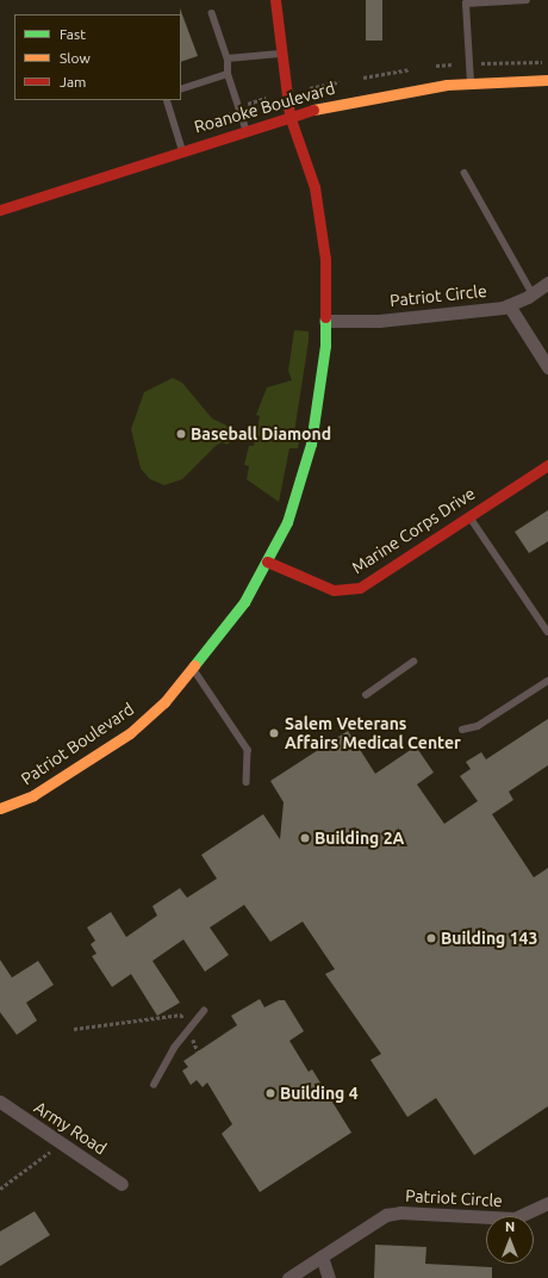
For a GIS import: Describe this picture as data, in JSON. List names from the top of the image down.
{
  "streets": {
    "street": [
      "Roanoke Boulevard",
      "Patriot Circle",
      "Marine Corps Drive",
      "Patriot Boulevard",
      "Army Road"
    ]
  },
  "crossings": [
    ["Roanoke Boulevard", "Patriot Boulevard"],
    ["Patriot Circle", "Patriot Boulevard"],
    ["Marine Corps Drive", "Patriot Boulevard"]
  ],
  "places": [
    "Baseball Diamond",
    "Salem Veterans Affairs Medical Center",
    "Building 2A",
    "Building 143",
    "Building 4"
  ],
  "legend": ["Fast", "Slow", "Jam"],
  "north": "top"
}
